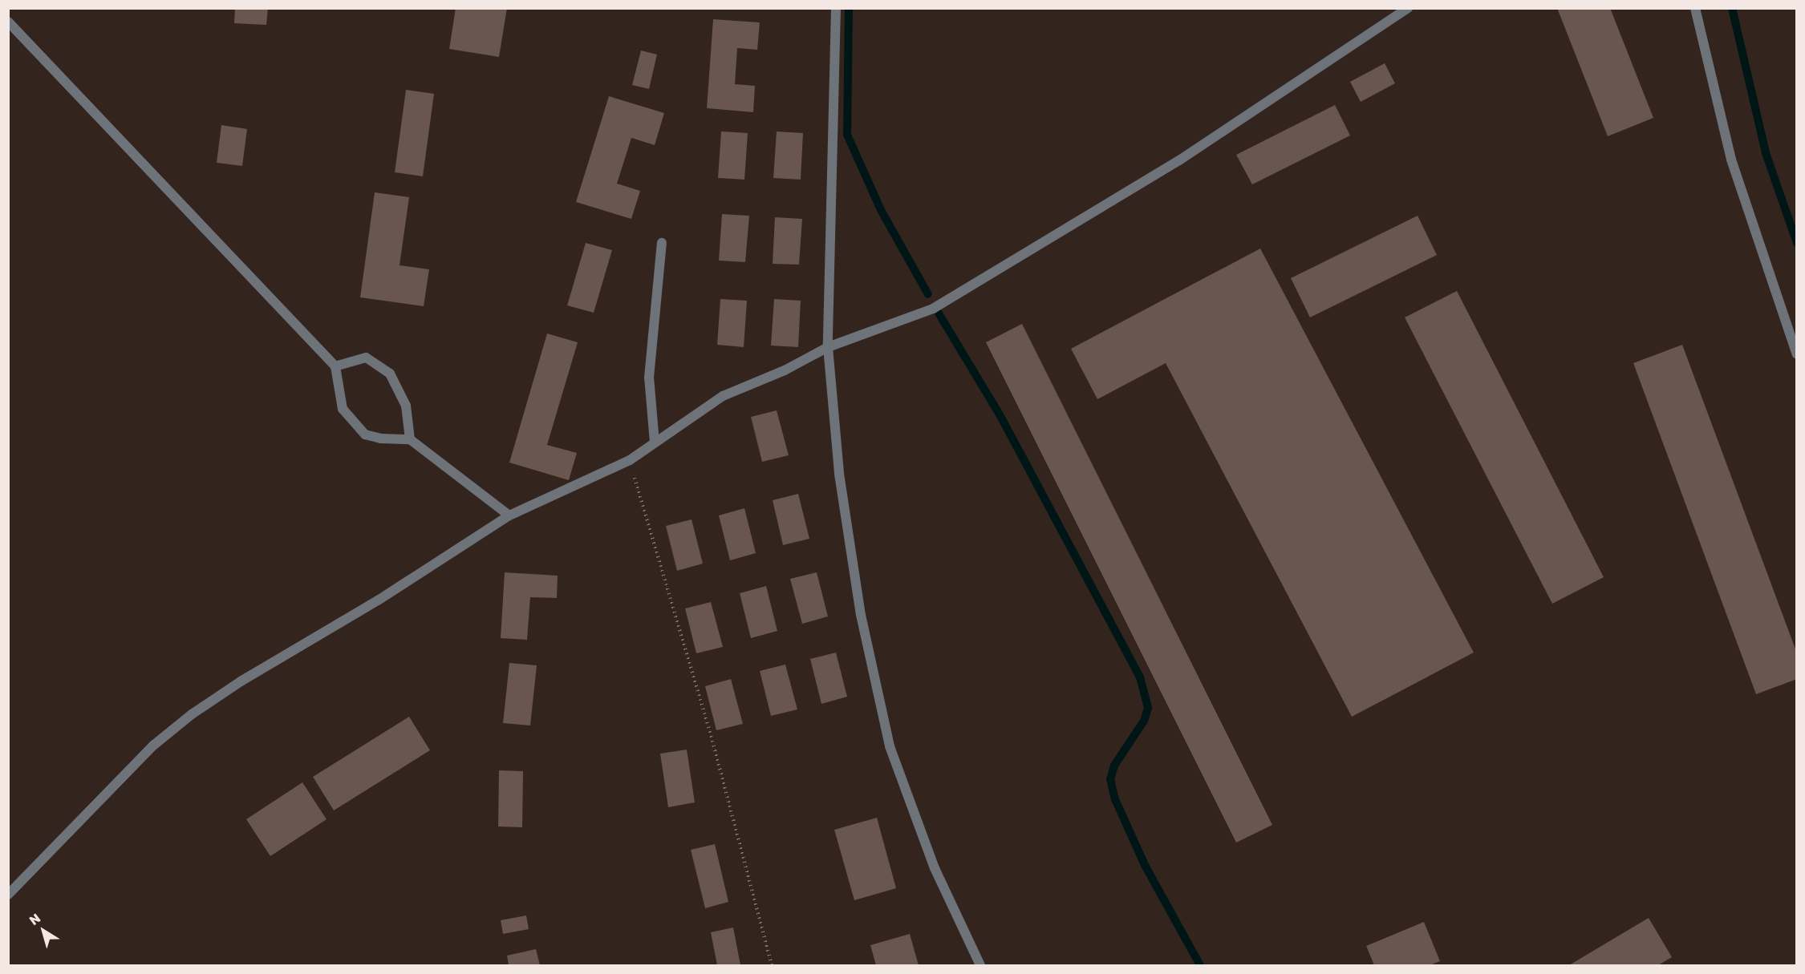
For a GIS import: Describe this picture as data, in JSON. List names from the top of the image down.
{
  "north": "top left"
}
